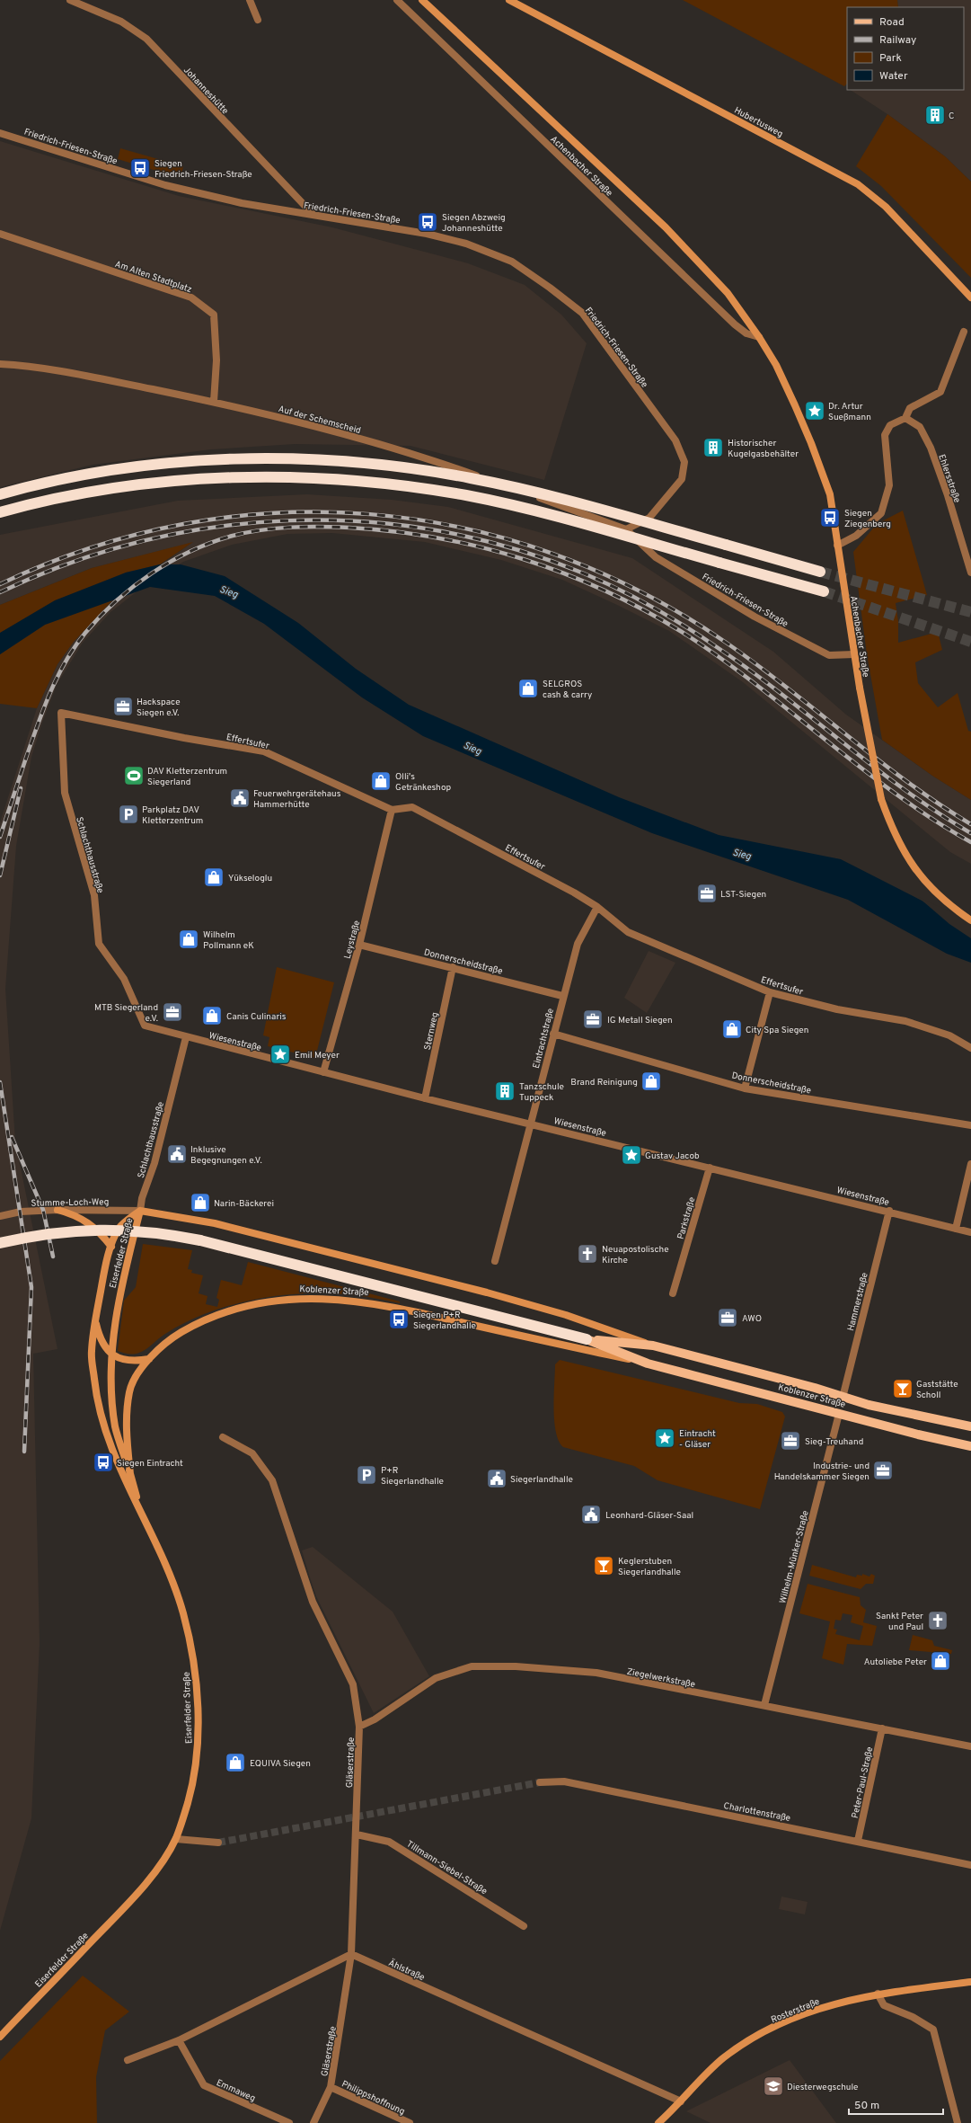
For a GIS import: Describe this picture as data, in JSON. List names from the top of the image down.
{
  "streets": {
    "main road": [
      "Hubertusweg",
      "Achenbacher Straße",
      "Eiserfelder Straße",
      "Koblenzer Straße",
      "Rosterstraße"
    ],
    "street": [
      "Johanneshütte",
      "Friedrich-Friesen-Straße",
      "Am Alten Stadtplatz",
      "Auf der Schemscheid",
      "Ehlersstraße",
      "Effertsufer",
      "Schlachthausstraße",
      "Leystraße",
      "Donnerscheidstraße",
      "Sternweg",
      "Eintrachtstraße",
      "Wiesenstraße",
      "Stumme-Loch-Weg",
      "Parkstraße",
      "Hammerstraße",
      "Wilhelm-Münker-Straße",
      "Ziegelwerkstraße",
      "Gläserstraße",
      "Peter-Paul-Straße",
      "Charlottenstraße",
      "Tillmann-Siebel-Straße",
      "Ählstraße",
      "Emmaweg",
      "Philippshoffnung"
    ]
  },
  "crossings": [
    ["Johanneshütte", "Friedrich-Friesen-Straße"],
    ["Friedrich-Friesen-Straße", "Achenbacher Straße"],
    ["Friedrich-Friesen-Straße", "Auf der Schemscheid"],
    ["Am Alten Stadtplatz", "Auf der Schemscheid"],
    ["Effertsufer", "Schlachthausstraße"],
    ["Effertsufer", "Leystraße"],
    ["Effertsufer", "Eintrachtstraße"],
    ["Schlachthausstraße", "Wiesenstraße"],
    ["Schlachthausstraße", "Stumme-Loch-Weg"],
    ["Schlachthausstraße", "Eiserfelder Straße"],
    ["Schlachthausstraße", "Koblenzer Straße"],
    ["Leystraße", "Donnerscheidstraße"],
    ["Leystraße", "Wiesenstraße"],
    ["Donnerscheidstraße", "Sternweg"],
    ["Donnerscheidstraße", "Eintrachtstraße"],
    ["Sternweg", "Wiesenstraße"],
    ["Eintrachtstraße", "Wiesenstraße"],
    ["Wiesenstraße", "Parkstraße"],
    ["Wiesenstraße", "Hammerstraße"],
    ["Stumme-Loch-Weg", "Eiserfelder Straße"],
    ["Stumme-Loch-Weg", "Koblenzer Straße"],
    ["Eiserfelder Straße", "Koblenzer Straße"],
    ["Koblenzer Straße", "Hammerstraße"],
    ["Koblenzer Straße", "Wilhelm-Münker-Straße"],
    ["Wilhelm-Münker-Straße", "Ziegelwerkstraße"],
    ["Ziegelwerkstraße", "Gläserstraße"],
    ["Ziegelwerkstraße", "Peter-Paul-Straße"],
    ["Gläserstraße", "Tillmann-Siebel-Straße"],
    ["Gläserstraße", "Ählstraße"],
    ["Gläserstraße", "Philippshoffnung"],
    ["Peter-Paul-Straße", "Charlottenstraße"],
    ["Ählstraße", "Rosterstraße"]
  ],
  "water": ["Sieg"],
  "places": {
    "building": ["C", "Historischer Kugelgasbehälter", "Tanzschule Tuppeck"],
    "bus stop": [
      "Siegen Friedrich-Friesen-Straße",
      "Siegen Abzweig Johanneshütte",
      "Siegen Ziegenberg",
      "Siegen P+R Siegerlandhalle",
      "Siegen Eintracht"
    ],
    "place": [
      "Dr. Artur Sueßmann",
      "Emil Meyer",
      "Gustav Jacob",
      "Eintracht - Gläser"
    ],
    "shop": [
      "SELGROS cash & carry",
      "Olli's Getränkeshop",
      "Yükseloglu",
      "Wilhelm Pollmann eK",
      "Canis Culinaris",
      "City Spa Siegen",
      "Brand Reinigung",
      "Narin-Bäckerei",
      "Autoliebe Peter",
      "EQUIVA Siegen"
    ],
    "office": [
      "Hackspace Siegen e.V.",
      "LST-Siegen",
      "MTB Siegerland e.V.",
      "IG Metall Siegen",
      "AWO",
      "Sieg-Treuhand",
      "Industrie- und Handelskammer Siegen"
    ],
    "sports": ["DAV Kletterzentrum Siegerland"],
    "public building": [
      "Feuerwehrgerätehaus Hammerhütte",
      "Inklusive Begegnungen e.V.",
      "Siegerlandhalle",
      "Leonhard-Gläser-Saal"
    ],
    "parking": ["Parkplatz DAV Kletterzentrum", "P+R Siegerlandhalle"],
    "church": ["Neuapostolische Kirche", "Sankt Peter und Paul"],
    "bar": ["Gaststätte Scholl", "Keglerstuben Siegerlandhalle"],
    "school or university": ["Diesterwegschule"]
  },
  "legend": [
    "Road",
    "Railway",
    "Park",
    "Water"
  ],
  "scale_bar": "50 m"
}
